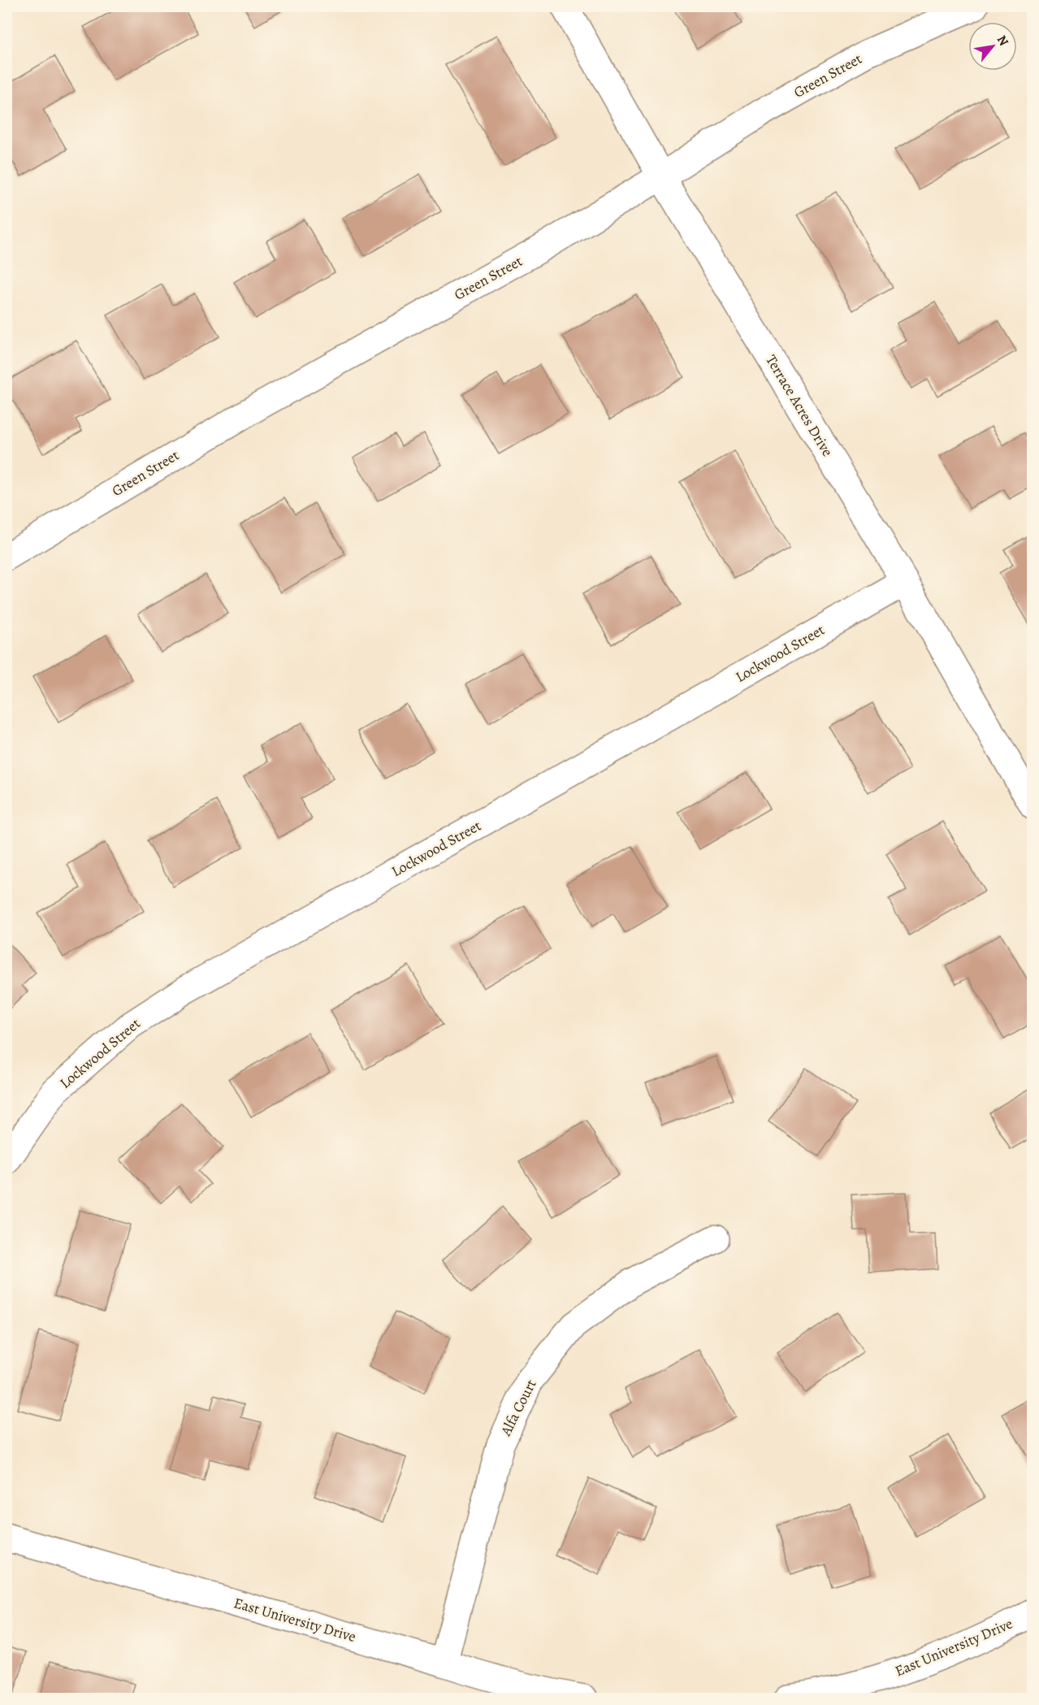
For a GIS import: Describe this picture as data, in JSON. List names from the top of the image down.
{
  "streets": {
    "street": [
      "Green Street",
      "Terrace Acres Drive",
      "Lockwood Street",
      "Alfa Court",
      "East University Drive"
    ]
  },
  "crossings": [
    ["Green Street", "Terrace Acres Drive"],
    ["Terrace Acres Drive", "Lockwood Street"],
    ["Alfa Court", "East University Drive"]
  ],
  "north": "top right"
}
